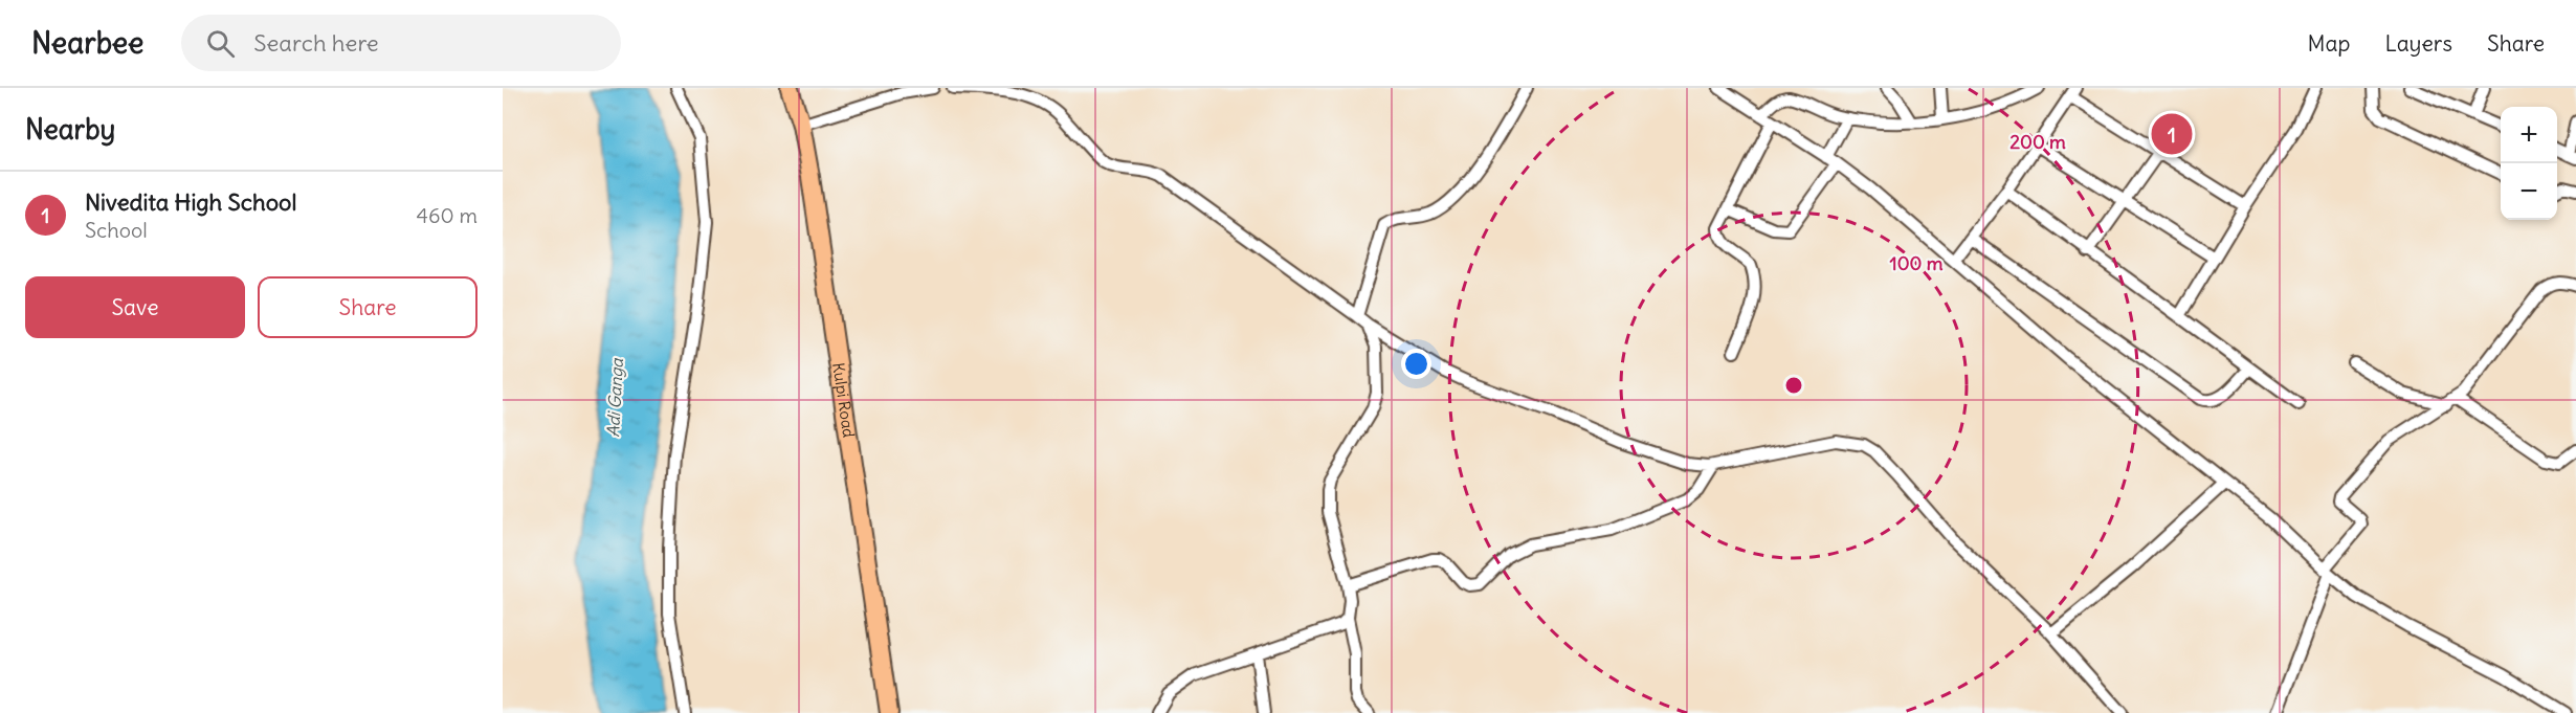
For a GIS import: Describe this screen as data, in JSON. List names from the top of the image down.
{
  "streets": {
    "main road": ["Kulpi Road"]
  },
  "water": ["Adi Ganga"],
  "page": {
    "header": "Nearbee",
    "search": "Search here",
    "nav": ["Map", "Layers", "Share"],
    "heading": "Nearby",
    "map_buttons": ["+", "−"],
    "pins": "1",
    "list": [
      {
        "mark": "1",
        "name": "Nivedita High School",
        "note": "School",
        "value": "460 m"
      }
    ],
    "buttons": ["Save", "Share"]
  },
  "rings": ["200 m", "100 m"]
}
